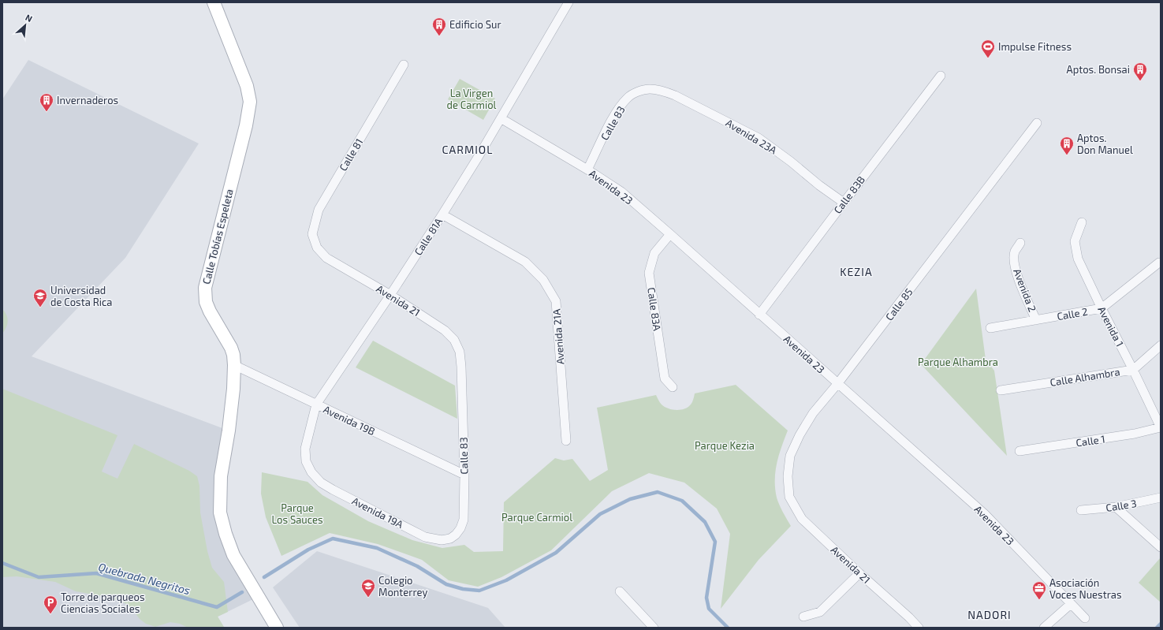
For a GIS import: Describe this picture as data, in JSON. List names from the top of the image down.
{
  "streets": {
    "street": [
      "Calle 83",
      "Avenida 23A",
      "Calle 81",
      "Avenida 23",
      "Calle 83B",
      "Calle Tobías Espeleta",
      "Calle 81A",
      "Avenida 2",
      "Avenida 21",
      "Calle 85",
      "Calle 83A",
      "Calle 2",
      "Avenida 1",
      "Avenida 21A",
      "Calle Alhambra",
      "Avenida 19B",
      "Calle 1",
      "Calle 3",
      "Avenida 19A"
    ]
  },
  "crossings": [
    ["Calle 83", "Avenida 23A"],
    ["Calle 83", "Avenida 23"],
    ["Calle 83", "Avenida 21"],
    ["Calle 83", "Avenida 19B"],
    ["Calle 83", "Avenida 19A"],
    ["Avenida 23A", "Calle 83B"],
    ["Calle 81", "Avenida 21"],
    ["Avenida 23", "Calle 83B"],
    ["Avenida 23", "Calle 81A"],
    ["Avenida 23", "Calle 85"],
    ["Avenida 23", "Calle 83A"],
    ["Calle Tobías Espeleta", "Avenida 19B"],
    ["Calle 81A", "Avenida 21"],
    ["Calle 81A", "Avenida 21A"],
    ["Calle 81A", "Avenida 19B"],
    ["Calle 81A", "Avenida 19A"],
    ["Avenida 2", "Calle 2"],
    ["Avenida 21", "Calle 85"],
    ["Calle 2", "Avenida 1"],
    ["Avenida 1", "Calle Alhambra"],
    ["Avenida 1", "Calle 1"]
  ],
  "districts": ["CARMIOL", "KEZIA", "NADORI"],
  "water": ["Quebrada Negritos"],
  "parks": [
    "La Virgen de Carmiol",
    "Parque Alhambra",
    "Parque Kezia",
    "Parque Los Sauces",
    "Parque Carmiol"
  ],
  "places": {
    "building": [
      "Edificio Sur",
      "Aptos. Bonsai",
      "Invernaderos",
      "Aptos. Don Manuel"
    ],
    "sports": ["Impulse Fitness"],
    "school or university": ["Universidad de Costa Rica", "Colegio Monterrey"],
    "office": ["Asociación Voces Nuestras"],
    "parking": ["Torre de parqueos Ciencias Sociales"]
  },
  "north": "top right"
}
